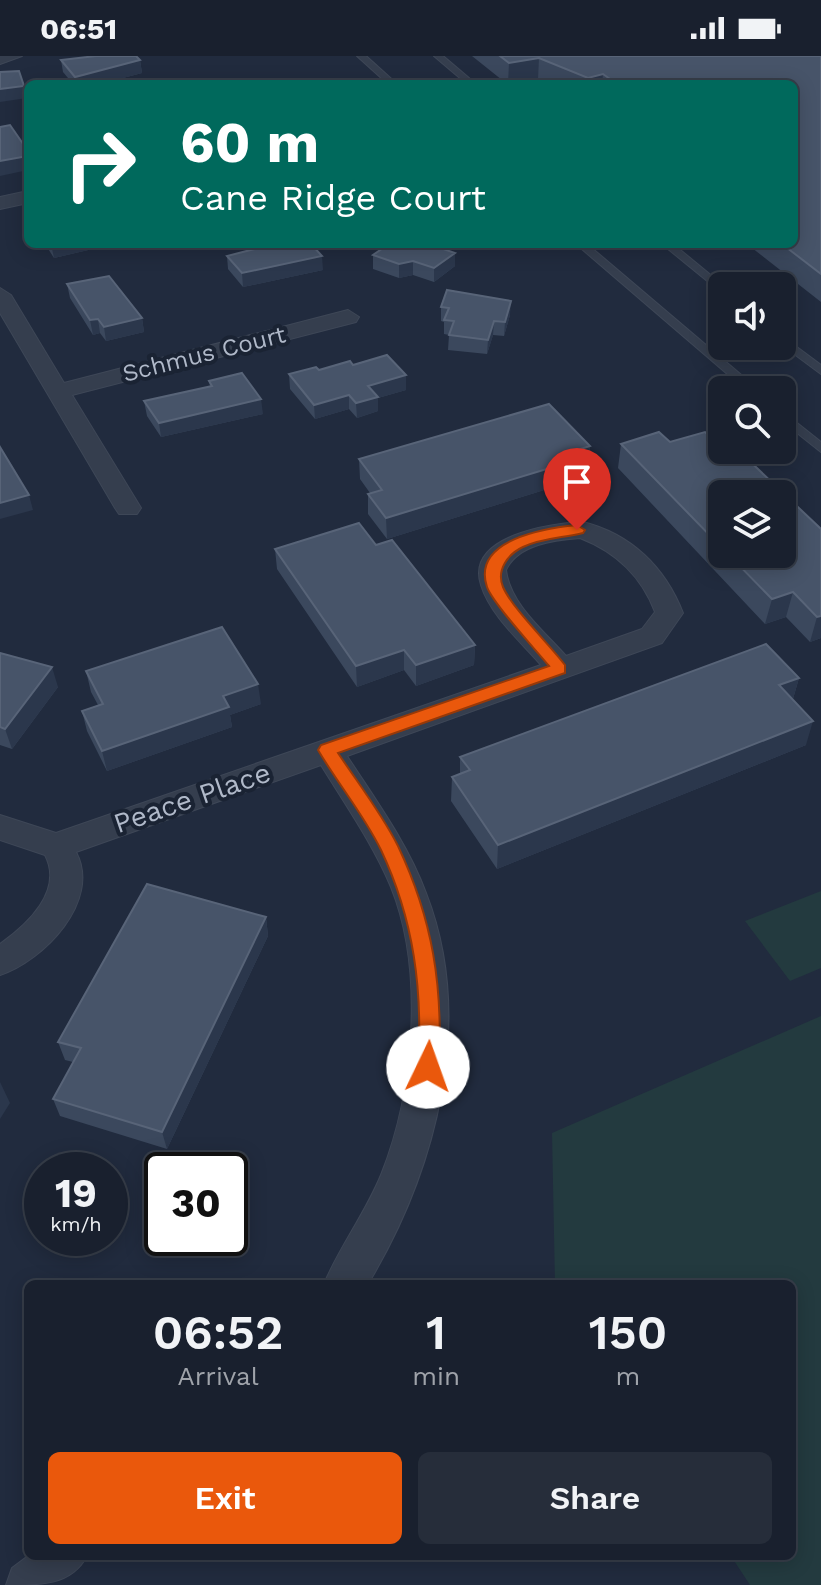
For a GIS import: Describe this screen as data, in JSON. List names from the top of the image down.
{
  "streets": {
    "street": ["Schmus Court", "Peace Place"]
  },
  "page": {
    "status": "06:51",
    "turn": ["60 m", "Cane Ridge Court"],
    "speed": "19 km/h",
    "limit": "30",
    "eta": [
      "06:52",
      "Arrival",
      "1",
      "min",
      "150",
      "m"
    ],
    "buttons": ["Exit", "Share"]
  }
}
